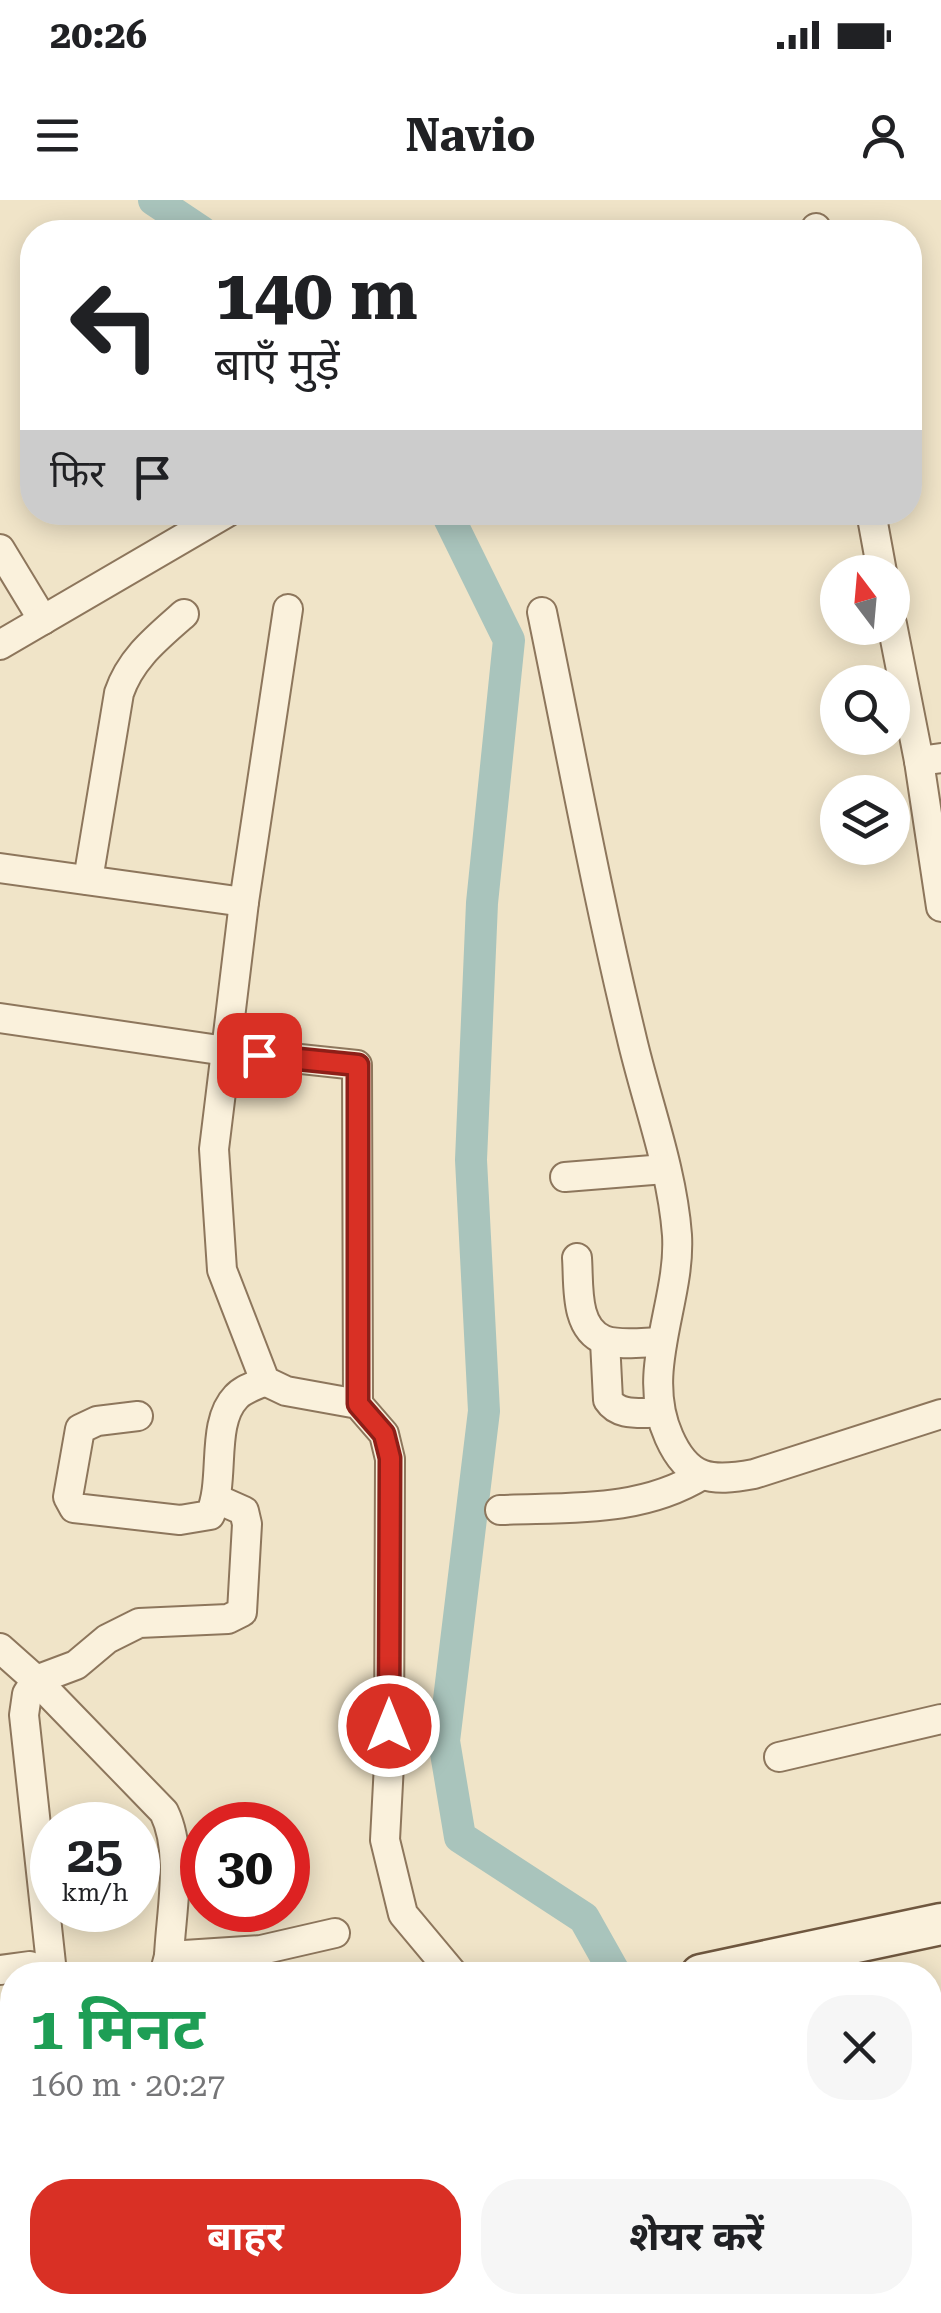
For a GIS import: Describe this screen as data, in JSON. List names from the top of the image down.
{
  "north": "top",
  "page": {
    "status": "20:26",
    "header": "Navio",
    "turn": ["140 m", "बाएँ मुड़ें"],
    "then": "फिर",
    "speed": "25 km/h",
    "limit": "30",
    "heading": ["1 मिनट", "160 m · 20:27"],
    "buttons": ["बाहर", "शेयर करें"]
  }
}
